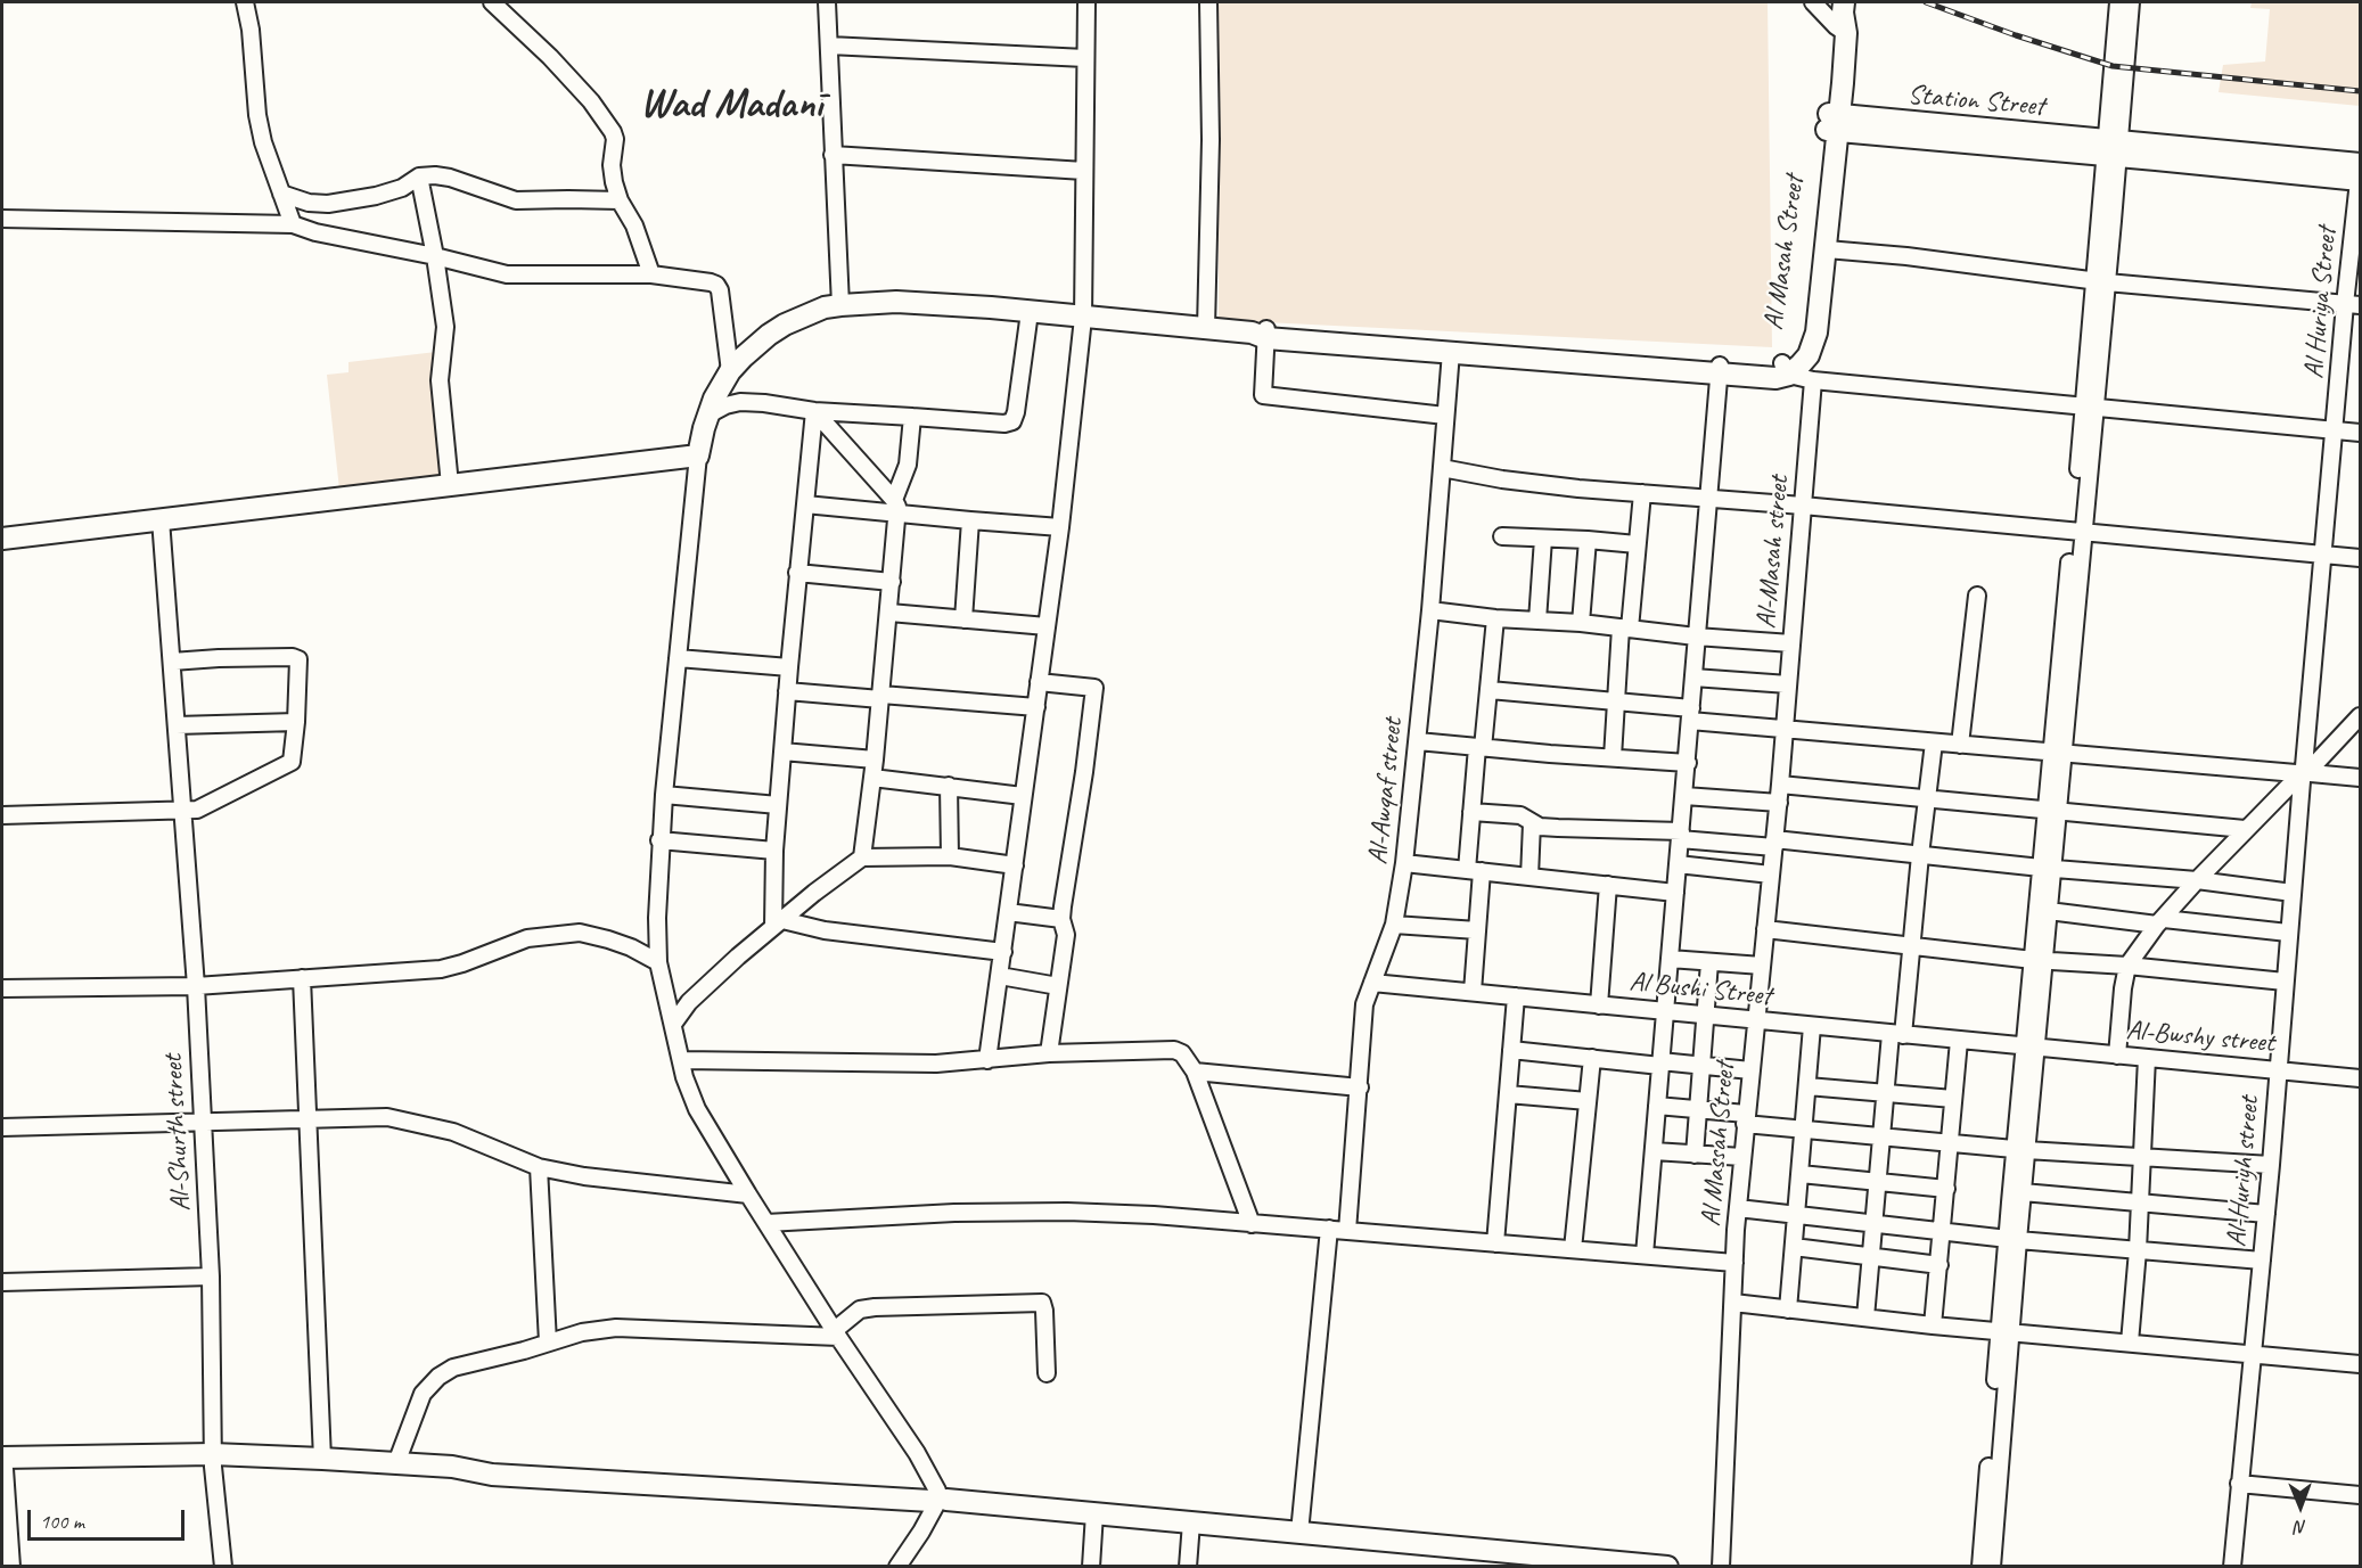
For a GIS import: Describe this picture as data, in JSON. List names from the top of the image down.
{
  "streets": {
    "main road": ["Station Street", "Al Masah Street"],
    "street": [
      "Al Huriya Street",
      "Al-Masah street",
      "Al-Awqaf street",
      "Al Bushi Street",
      "Al-Bwshy street",
      "Al-Shurth street",
      "Al Massah Street",
      "Al-Huriyh street"
    ]
  },
  "crossings": [
    ["Station Street", "Al Masah Street"],
    ["Station Street", "Al Huriya Street"],
    ["Al Huriya Street", "Al-Huriyh street"],
    ["Al-Masah street", "Al Massah Street"],
    ["Al-Awqaf street", "Al Bushi Street"],
    ["Al Bushi Street", "Al-Bwshy street"],
    ["Al Bushi Street", "Al Massah Street"],
    ["Al-Bwshy street", "Al-Huriyh street"]
  ],
  "districts": ["Wad Madanī"],
  "scale_bar": "100 m",
  "north": "bottom"
}
